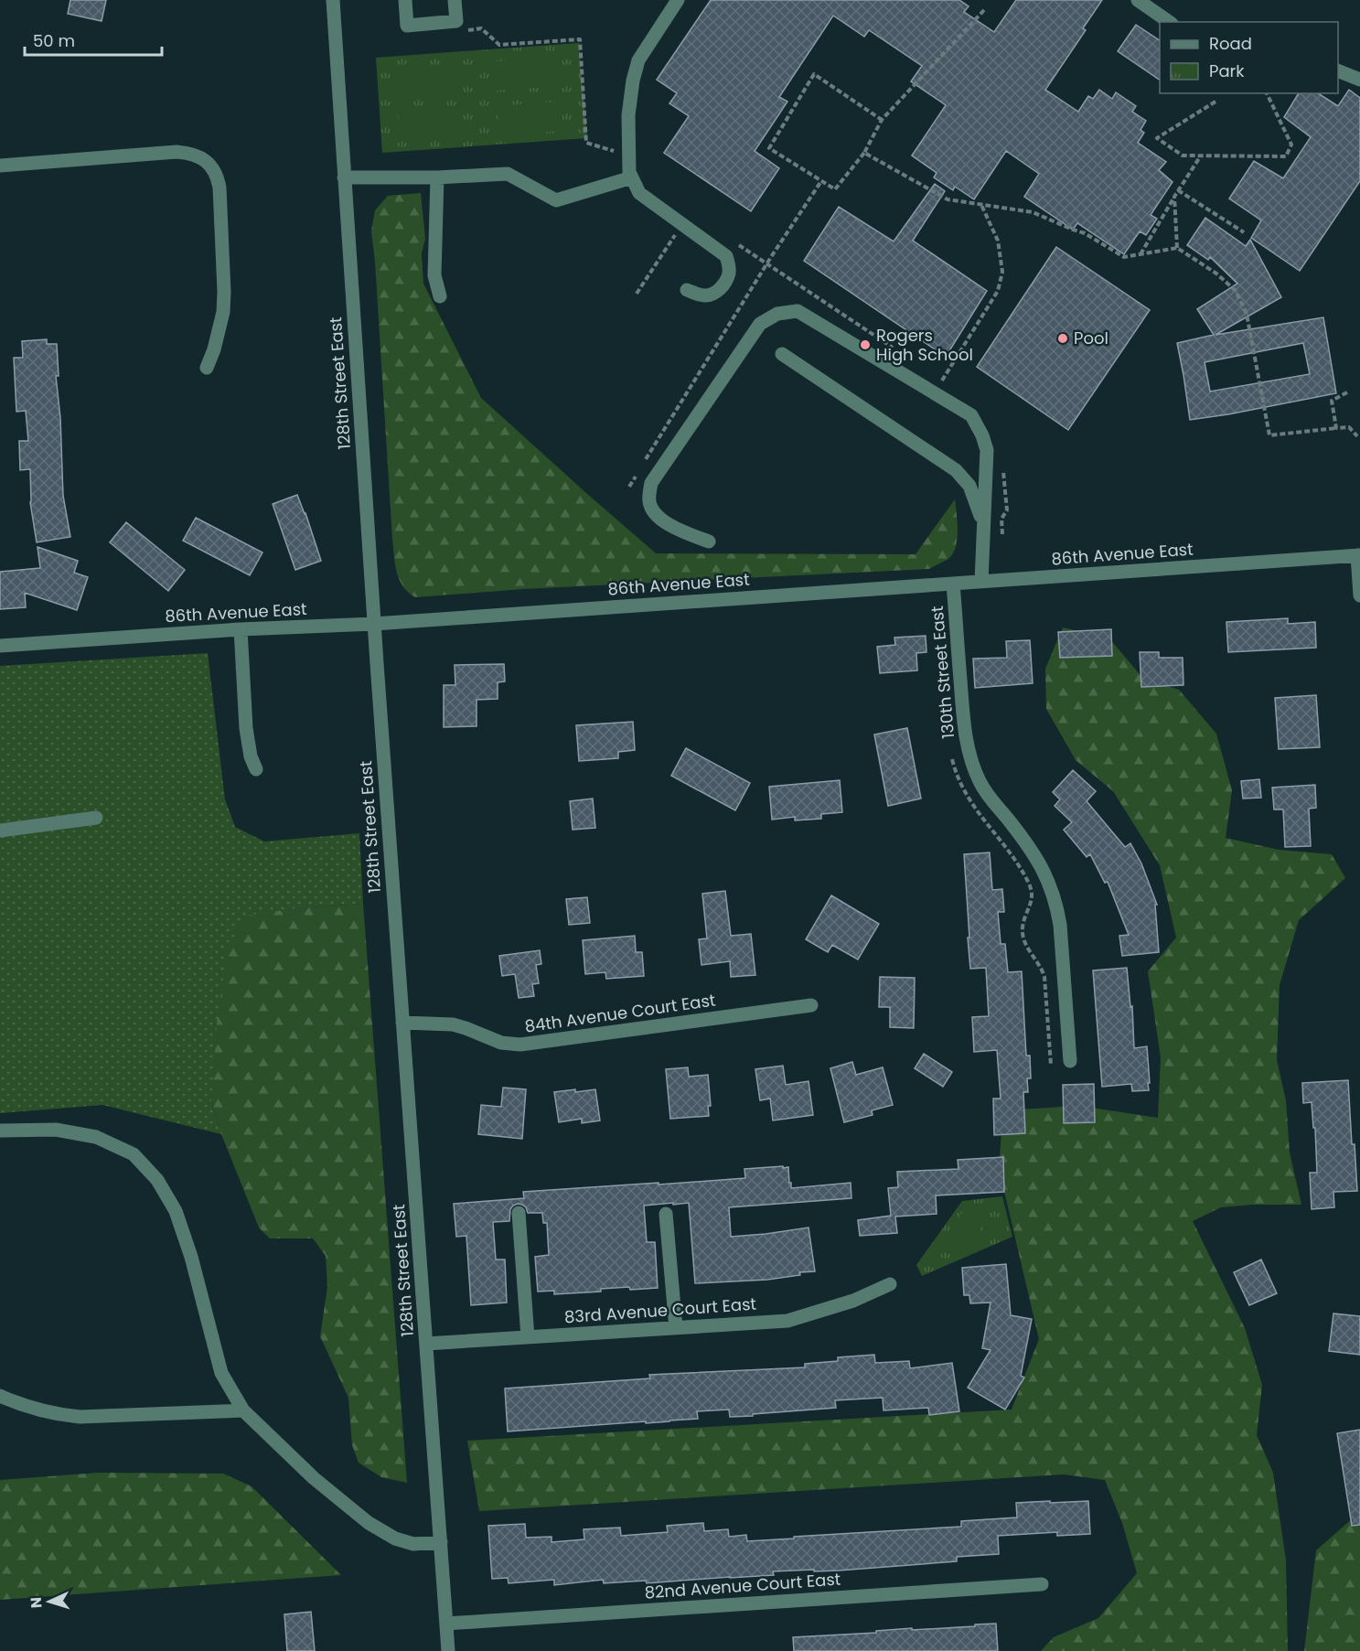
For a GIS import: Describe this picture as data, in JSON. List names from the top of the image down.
{
  "streets": {
    "street": [
      "128th Street East",
      "86th Avenue East",
      "130th Street East",
      "84th Avenue Court East",
      "83rd Avenue Court East",
      "82nd Avenue Court East"
    ]
  },
  "crossings": [
    ["128th Street East", "86th Avenue East"],
    ["128th Street East", "84th Avenue Court East"],
    ["128th Street East", "83rd Avenue Court East"],
    ["128th Street East", "82nd Avenue Court East"],
    ["86th Avenue East", "130th Street East"]
  ],
  "places": ["Pool", "Rogers High School"],
  "legend": ["Road", "Park"],
  "scale_bar": "50 m",
  "north": "left"
}
